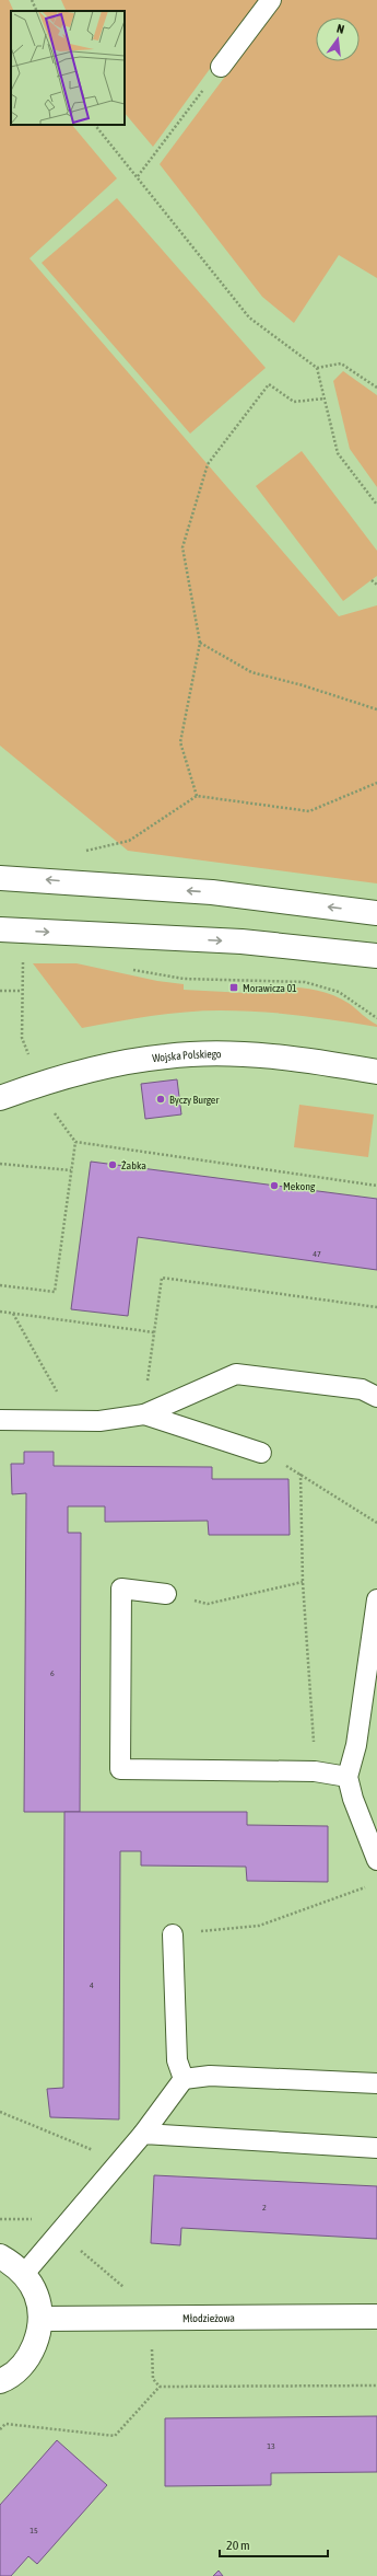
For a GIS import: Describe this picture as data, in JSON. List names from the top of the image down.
{
  "streets": {
    "street": ["Wojska Polskiego", "Młodzieżowa"]
  },
  "places": {
    "transit": ["Morawicza 01"],
    "other": ["Byczy Burger", "Żabka", "Mekong"]
  },
  "house_numbers": [
    "47",
    "6",
    "4",
    "2",
    "13",
    "15"
  ],
  "scale_bar": "20 m",
  "north": "top"
}
